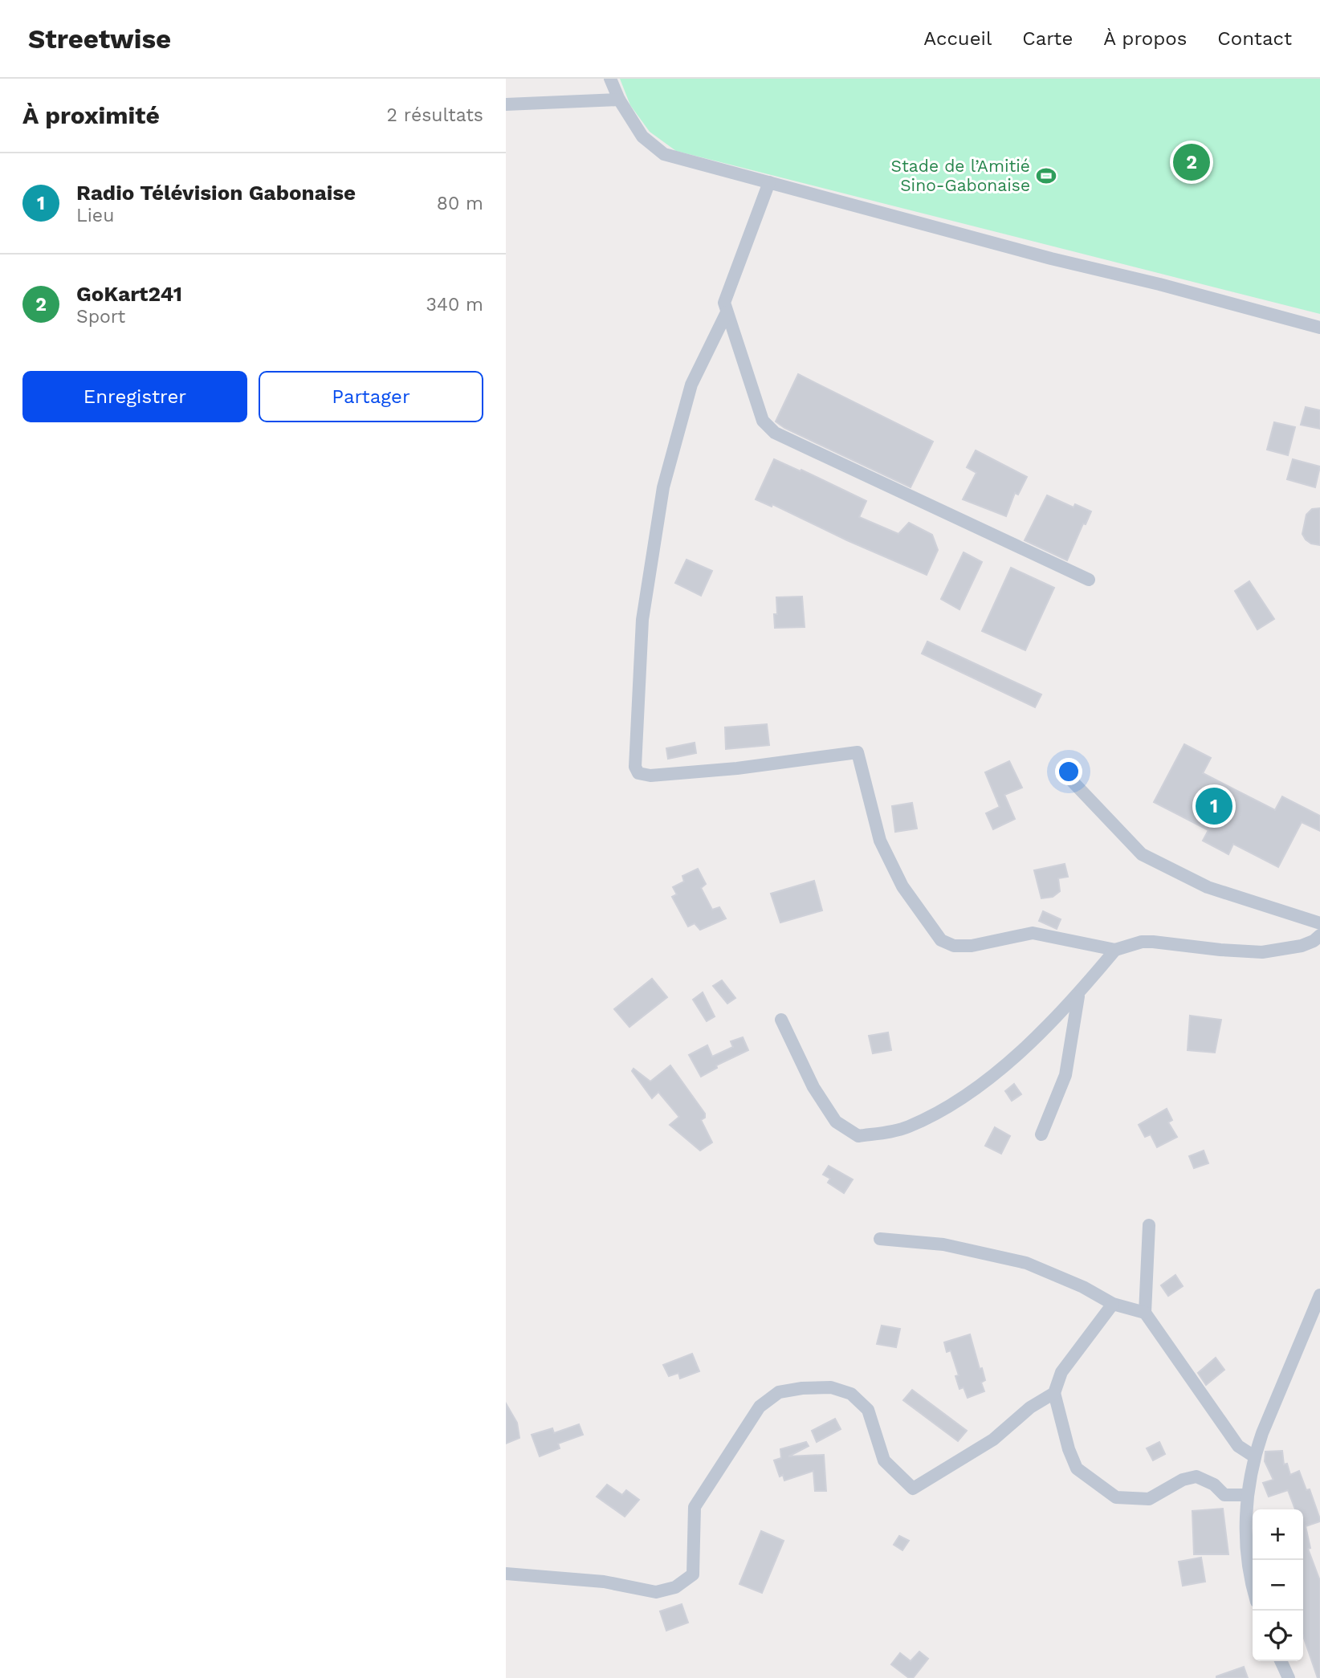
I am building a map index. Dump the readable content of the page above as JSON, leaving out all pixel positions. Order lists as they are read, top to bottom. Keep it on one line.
{"places":{"sports":["Stade de l’Amitié Sino-Gabonaise"]},"page":{"header":"Streetwise","nav":["Accueil","Carte","À propos","Contact"],"heading":["À proximité","2 résultats"],"pins":["2","1"],"list":[{"mark":"1","name":"Radio Télévision Gabonaise","note":"Lieu","value":"80 m"},{"mark":"2","name":"GoKart241","note":"Sport","value":"340 m"}],"buttons":["Enregistrer","Partager"],"map_buttons":["+","−"]}}
